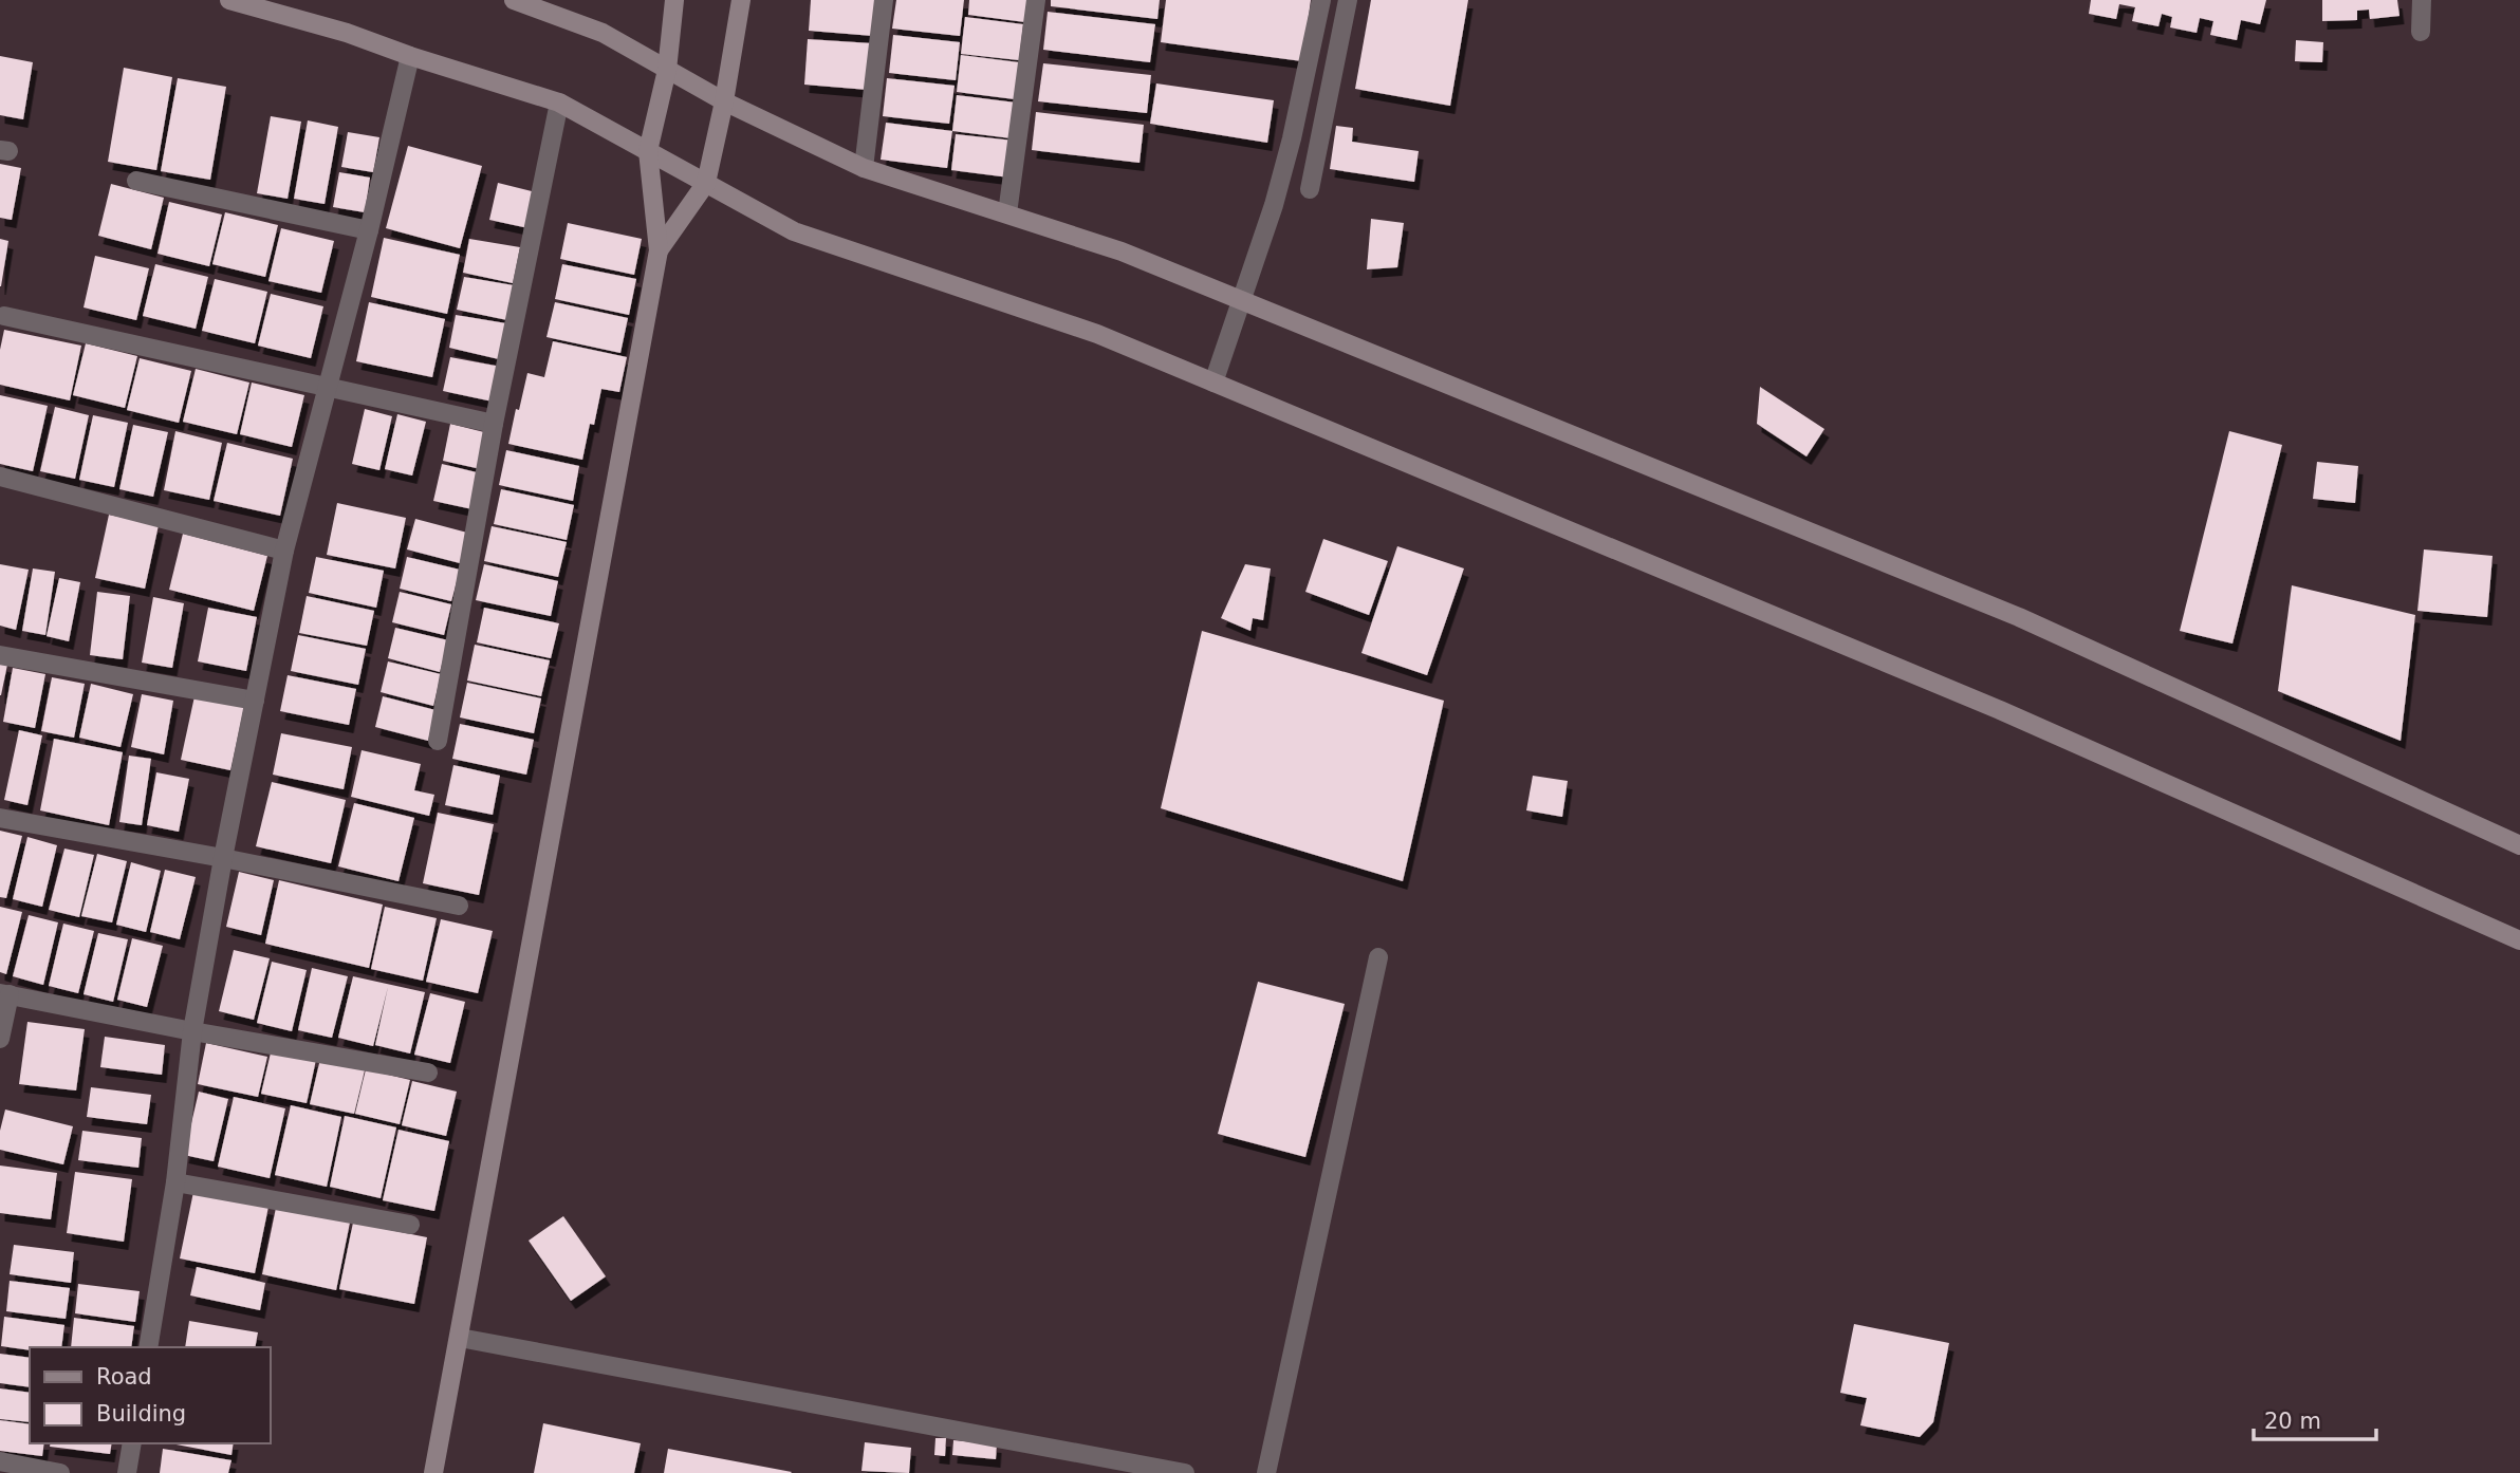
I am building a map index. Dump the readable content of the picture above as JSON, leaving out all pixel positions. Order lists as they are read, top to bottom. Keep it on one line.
{"legend":["Road","Building"],"scale_bar":"20 m"}
